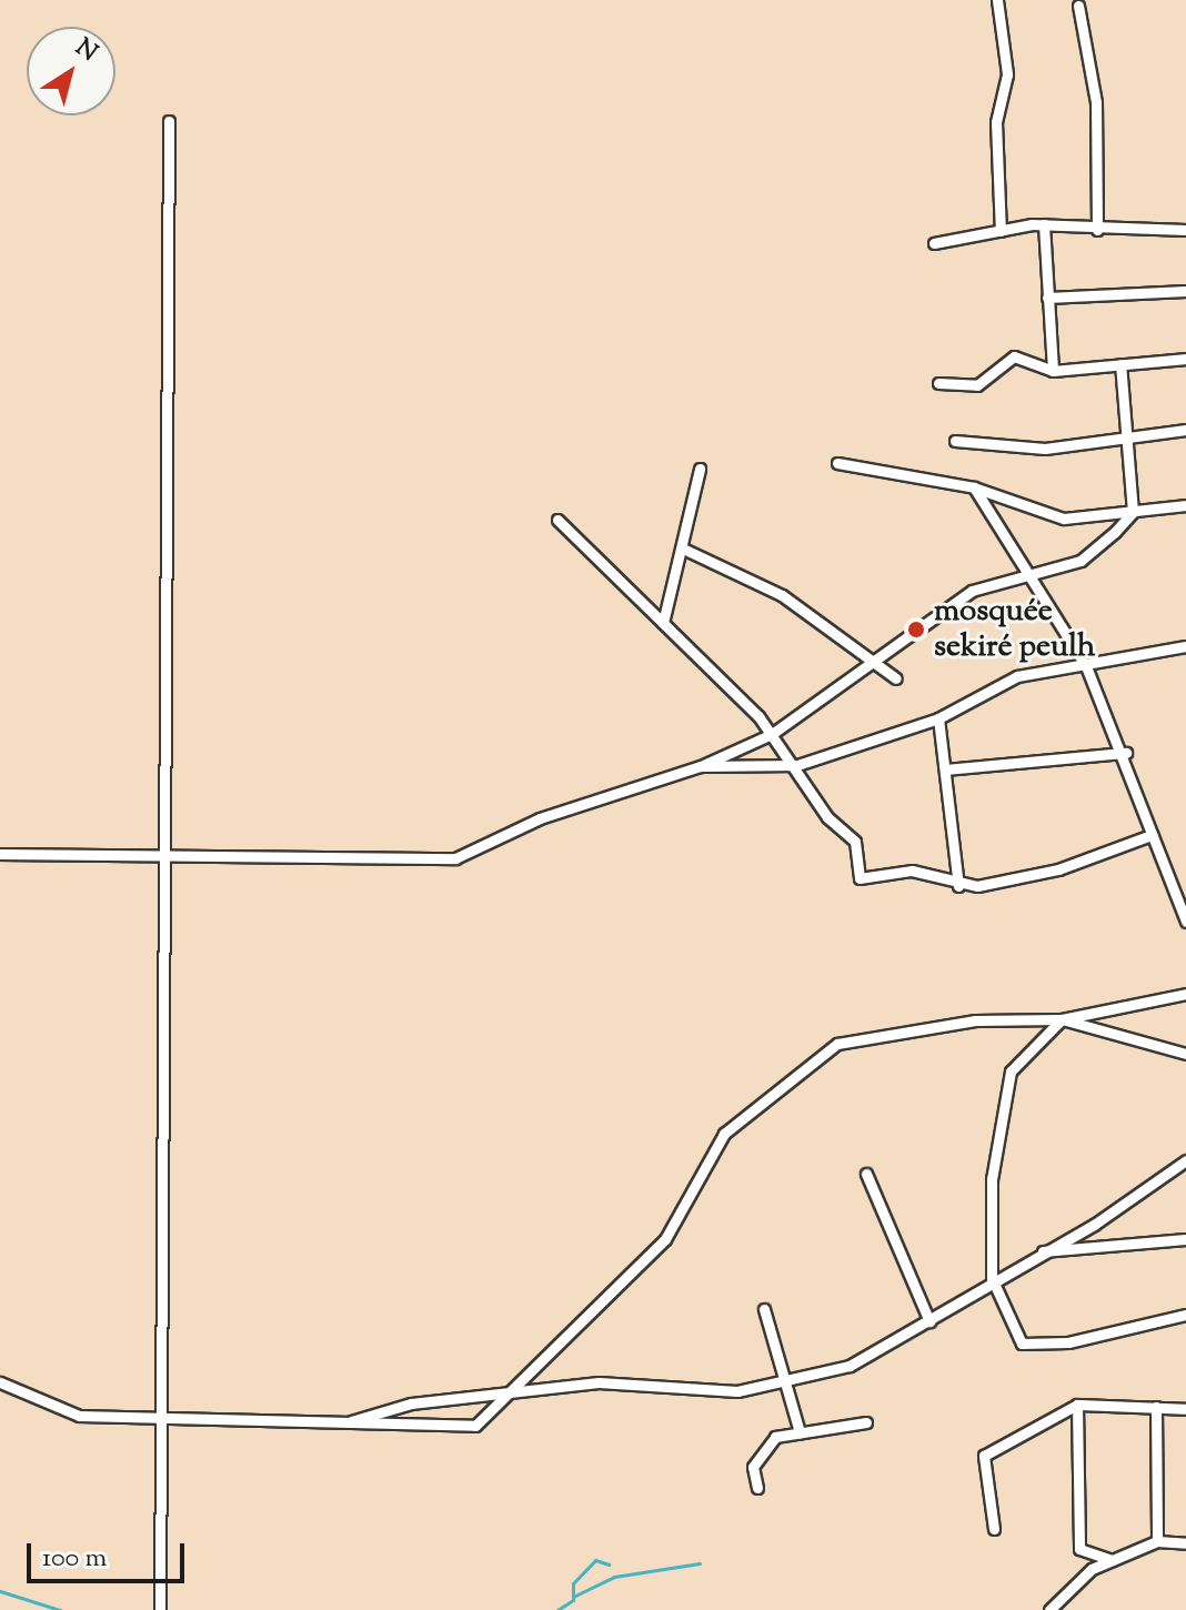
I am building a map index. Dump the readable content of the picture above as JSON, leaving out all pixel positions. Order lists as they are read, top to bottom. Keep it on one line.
{"places":["mosquée sekiré peulh"],"scale_bar":"100 m","north":"top right"}
